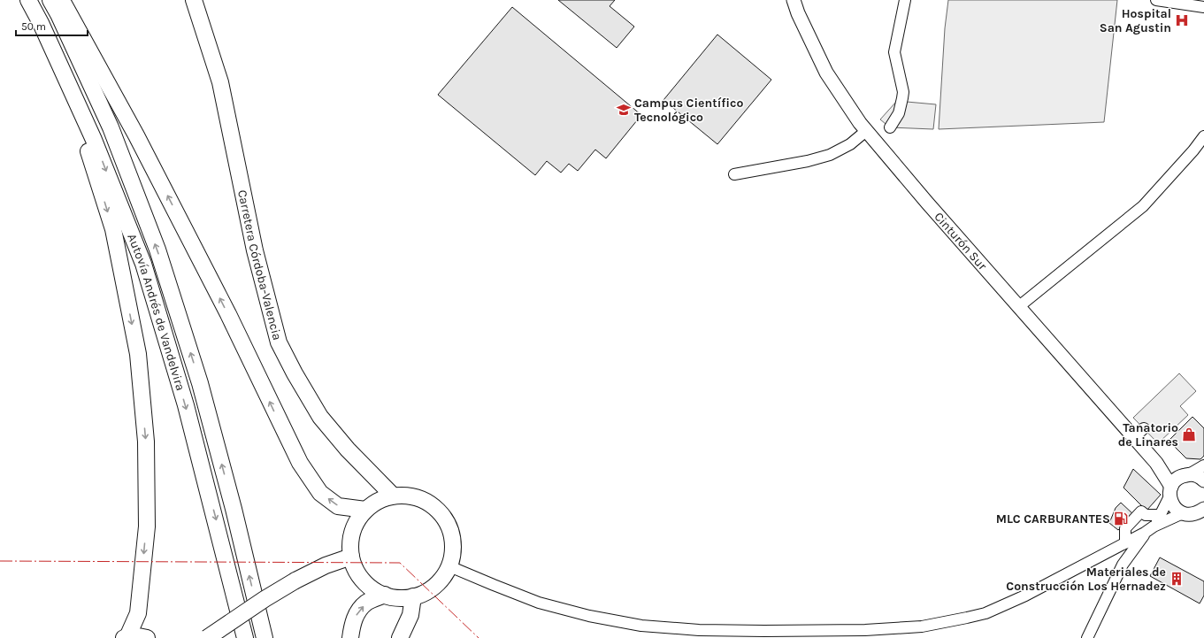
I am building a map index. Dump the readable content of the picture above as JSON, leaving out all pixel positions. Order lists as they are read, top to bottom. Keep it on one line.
{"streets":{"highway":["Carretera Córdoba-Valencia","Autovía Andrés de Vandelvira"],"main road":["Cinturón Sur"]},"places":{"hospital":["Hospital San Agustin"],"school or university":["Campus Científico Tecnológico"],"shop":["Tanatorio de Linares"],"fuel station":["MLC CARBURANTES"],"building":["Materiales de Construcción Los Hernadez"]},"scale_bar":"50 m"}
